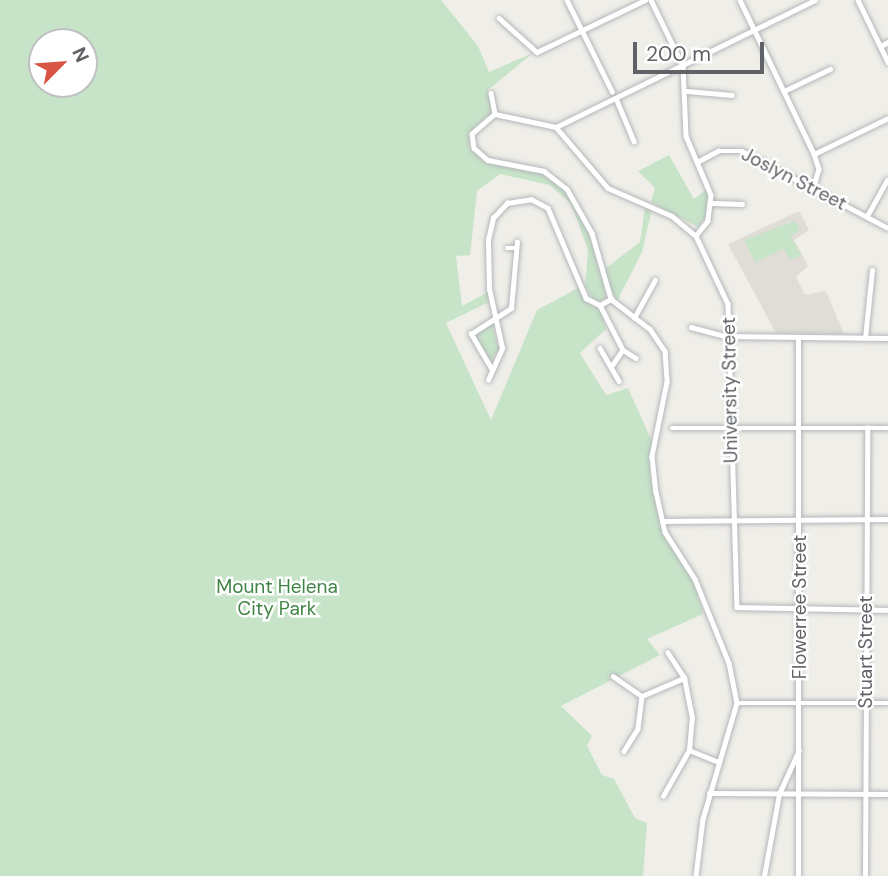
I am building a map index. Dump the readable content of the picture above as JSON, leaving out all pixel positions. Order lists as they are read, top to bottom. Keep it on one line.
{"streets":{"street":["Joslyn Street","University Street","Flowerree Street","Stuart Street"]},"crossings":[["University Street","Flowerree Street"]],"parks":["Mount Helena City Park"],"scale_bar":"200 m","north":"top right"}
